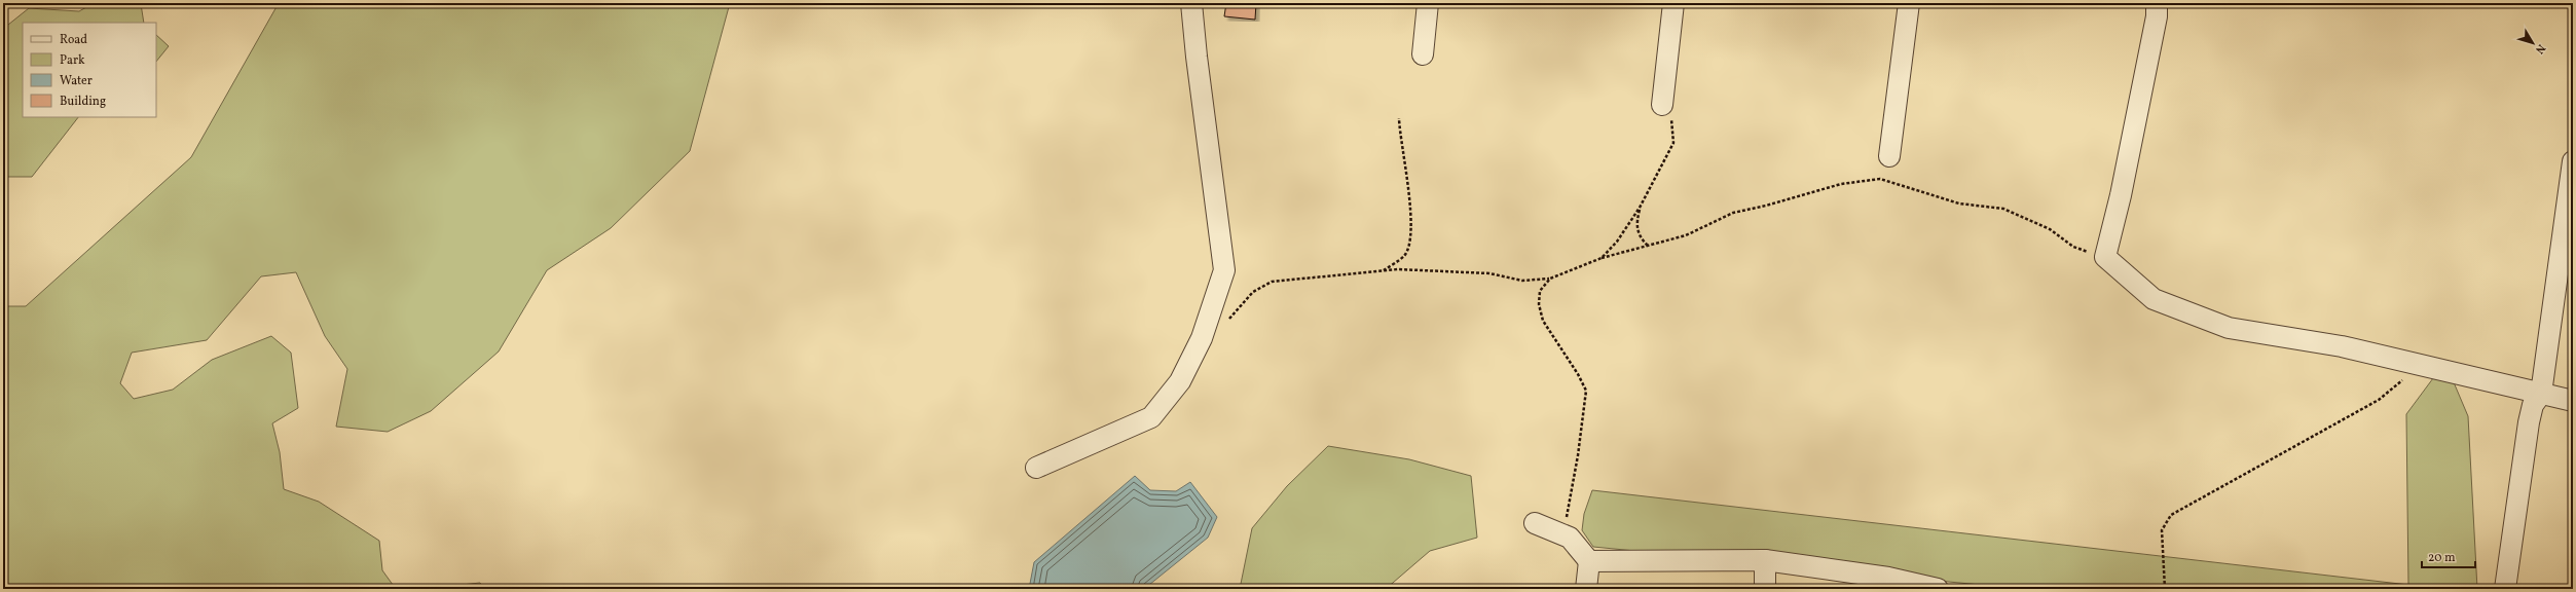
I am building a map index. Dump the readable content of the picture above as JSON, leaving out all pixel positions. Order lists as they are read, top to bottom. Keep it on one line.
{"legend":["Road","Park","Water","Building"],"scale_bar":"20 m","north":"bottom right"}
